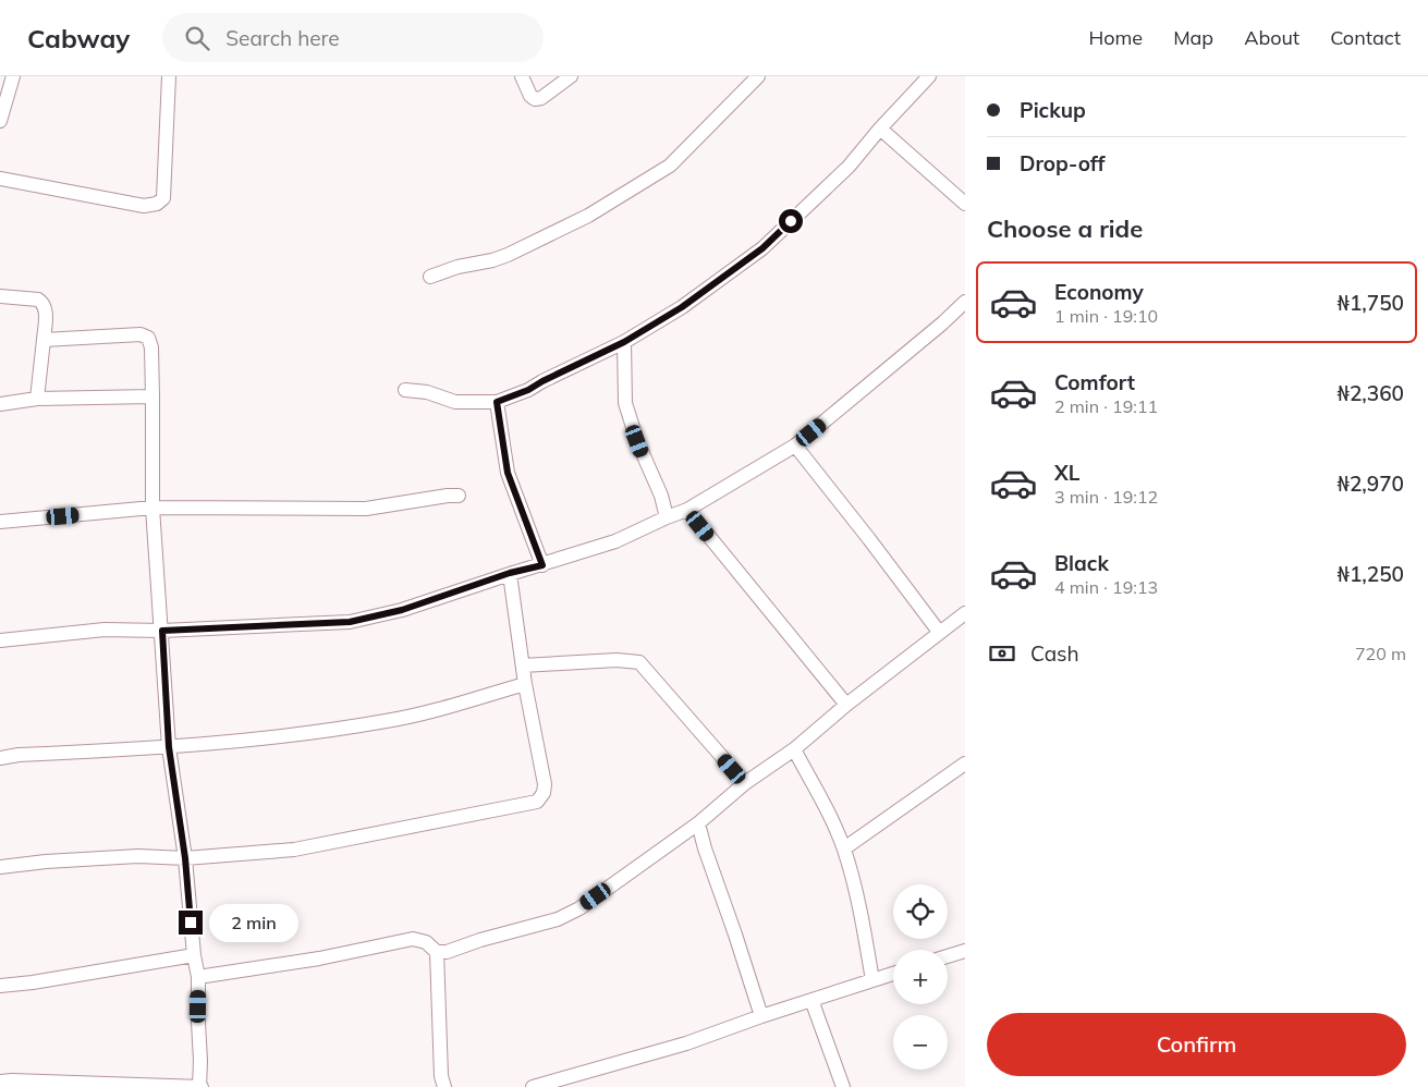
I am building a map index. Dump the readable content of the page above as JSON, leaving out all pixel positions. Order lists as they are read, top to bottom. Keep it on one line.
{"page":{"header":"Cabway","search":"Search here","nav":["Home","Map","About","Contact"],"banner":["Pickup","Drop-off"],"heading":"Choose a ride","list":[{"name":"Economy","note":"1 min · 19:10","value":"₦1,750"},{"name":"Comfort","note":"2 min · 19:11","value":"₦2,360"},{"name":"XL","note":"3 min · 19:12","value":"₦2,970"},{"name":"Black","note":"4 min · 19:13","value":"₦1,250"}],"pay":["Cash","720 m"],"map_buttons":["+","−"],"bubble":"2 min","buttons":"Confirm"}}
